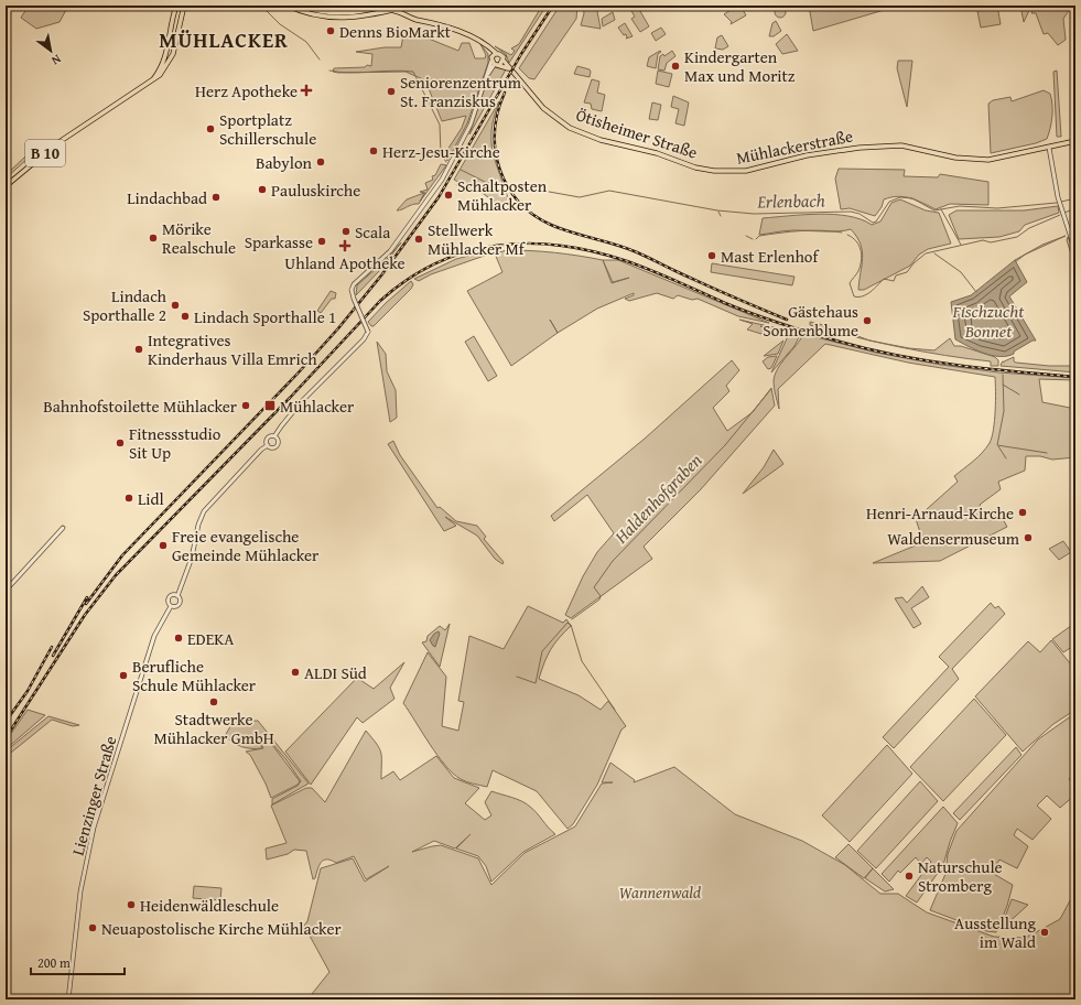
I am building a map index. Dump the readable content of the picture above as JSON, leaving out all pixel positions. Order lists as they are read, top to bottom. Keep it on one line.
{"streets":{"main road":["Ötisheimer Straße","Mühlackerstraße","B 10"],"street":["Lienzinger Straße"]},"crossings":[["Ötisheimer Straße","Mühlackerstraße"]],"districts":["MÜHLACKER"],"water":["Erlenbach","Fischzucht Bonnet","Haldenhofgraben"],"parks":["Wannenwald"],"places":{"other":["Denns BioMarkt","Kindergarten Max und Moritz","Seniorenzentrum St. Franziskus","Sportplatz Schillerschule","Herz-Jesu-Kirche","Babylon","Pauluskirche","Schaltposten Mühlacker","Lindachbad","Scala","Mörike Realschule","Stellwerk Mühlacker Mf","Sparkasse","Mast Erlenhof","Lindach Sporthalle 2","Lindach Sporthalle 1","Gästehaus Sonnenblume","Integratives Kinderhaus Villa Emrich","Bahnhofstoilette Mühlacker","Fitnessstudio Sit Up","Lidl","Henri-Arnaud-Kirche","Waldensermuseum","Freie evangelische Gemeinde Mühlacker","EDEKA","ALDI Süd","Berufliche Schule Mühlacker","Stadtwerke Mühlacker GmbH","Naturschule Stromberg","Heidenwäldleschule","Neuapostolische Kirche Mühlacker","Ausstellung im Wald"],"health":["Herz Apotheke","Uhland Apotheke"],"transit":["Mühlacker"]},"scale_bar":"200 m","north":"bottom right"}
